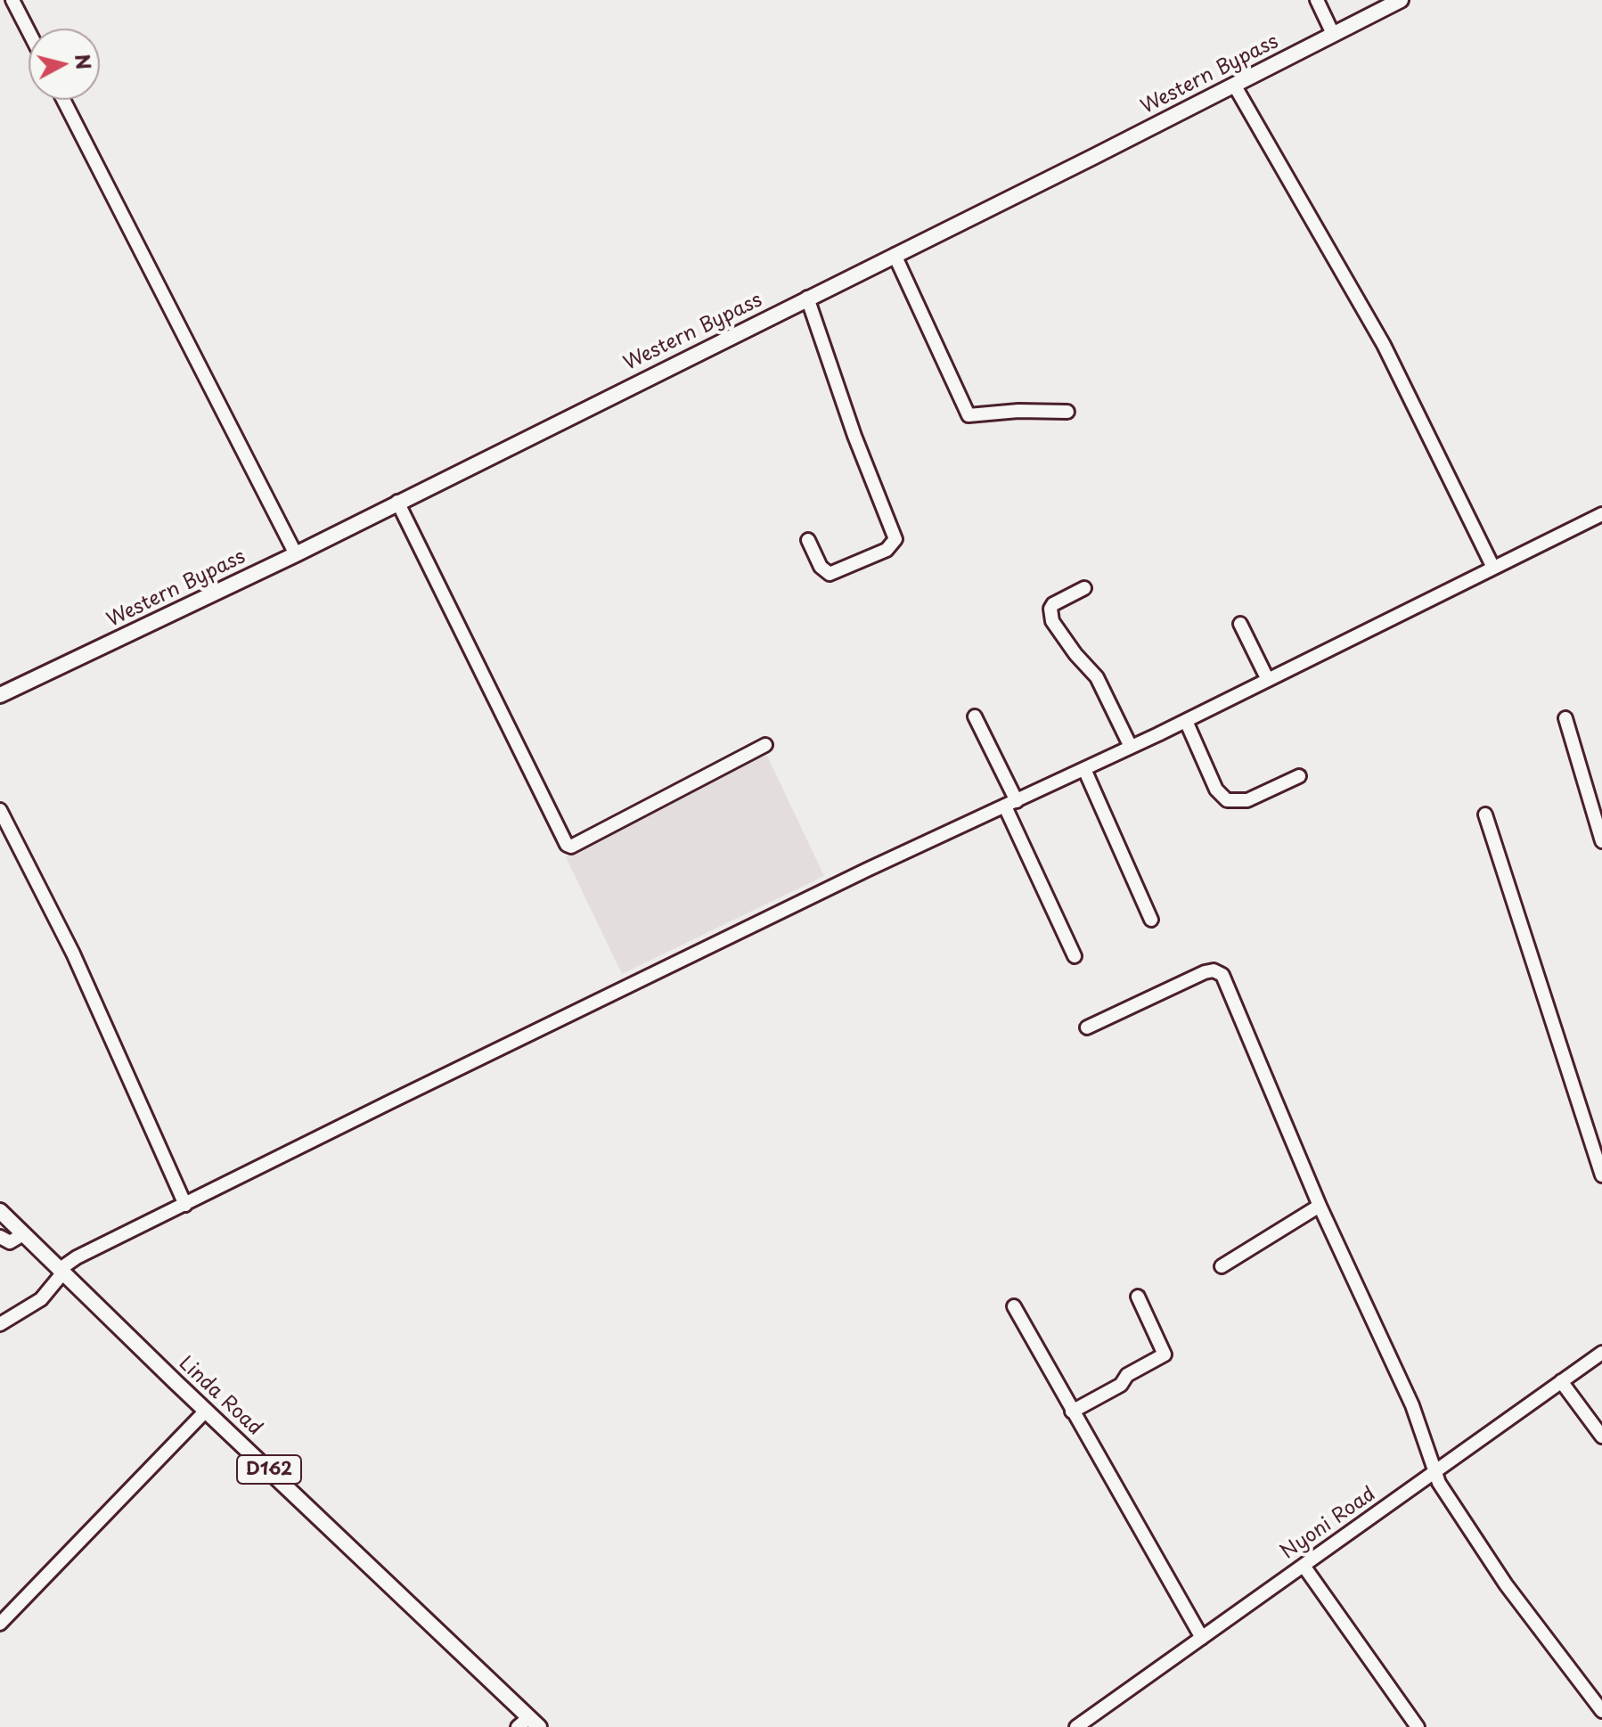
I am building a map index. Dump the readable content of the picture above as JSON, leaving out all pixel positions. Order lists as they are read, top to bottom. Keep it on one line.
{"streets":{"main road":["Western Bypass","Linda Road","D162"],"street":["Nyoni Road"]},"north":"right"}
